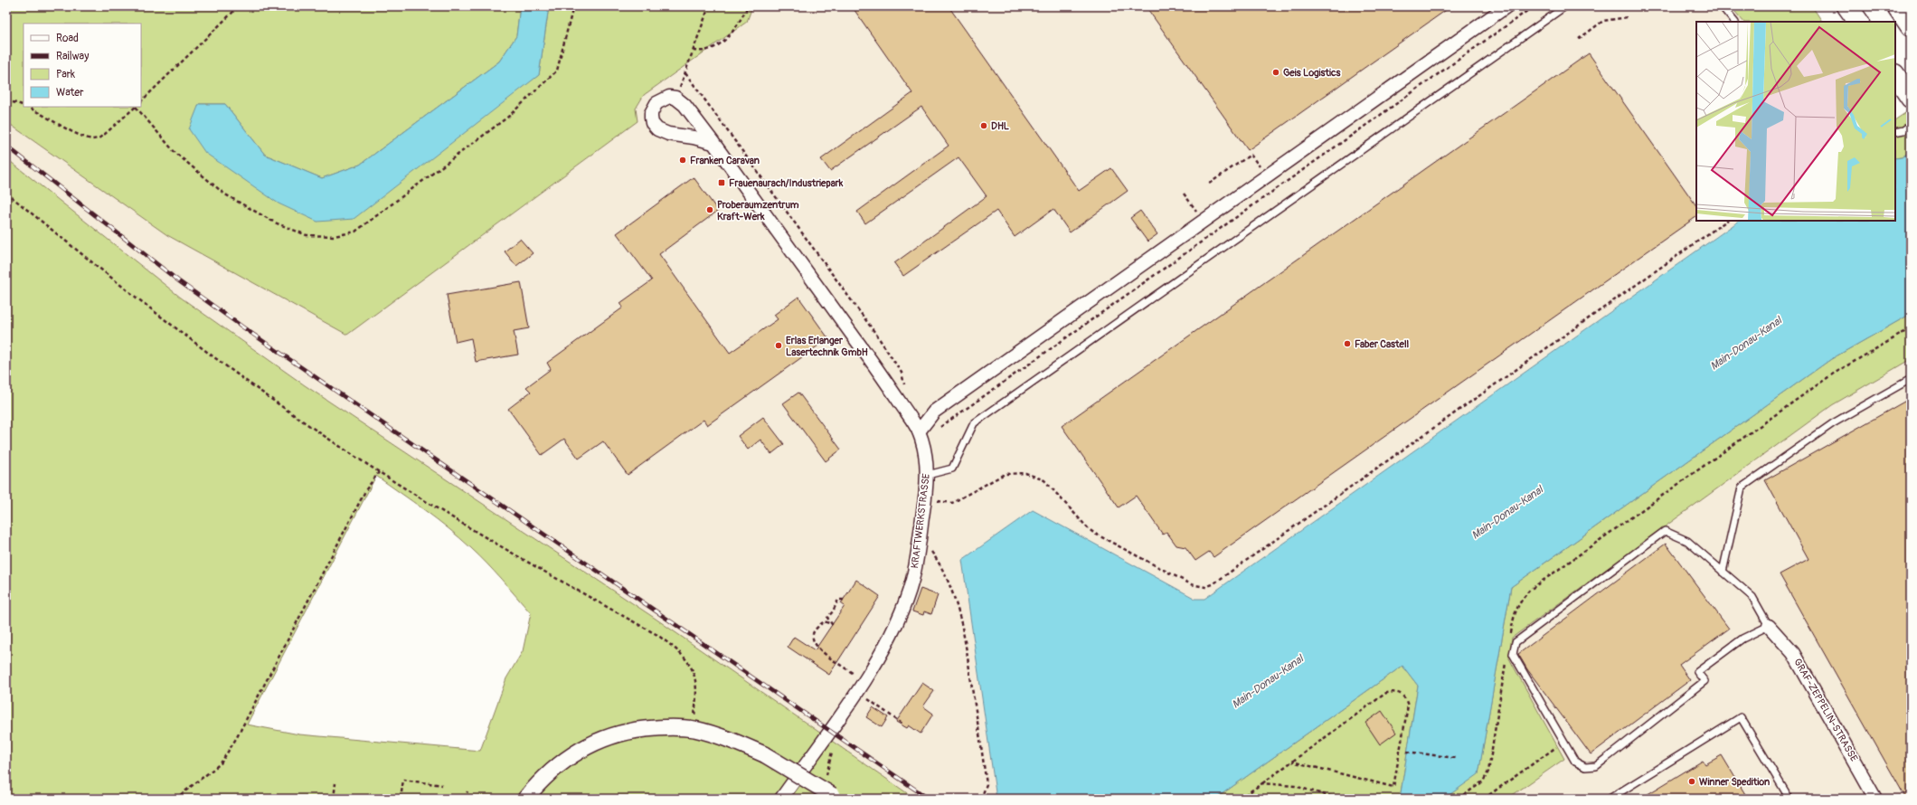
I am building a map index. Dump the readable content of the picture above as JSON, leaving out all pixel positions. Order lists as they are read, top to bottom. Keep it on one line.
{"streets":{"street":["KRAFTWERKSTRASSE","GRAF-ZEPPELIN-STRASSE"]},"water":["Main-Donau-Kanal"],"places":{"other":["Geis Logistics","DHL","Franken Caravan","Proberaumzentrum Kraft-Werk","Faber Castell","Erlas Erlanger Lasertechnik GmbH","Winner Spedition"],"transit":["Frauenaurach/Industriepark"]},"legend":["Road","Railway","Park","Water"]}
